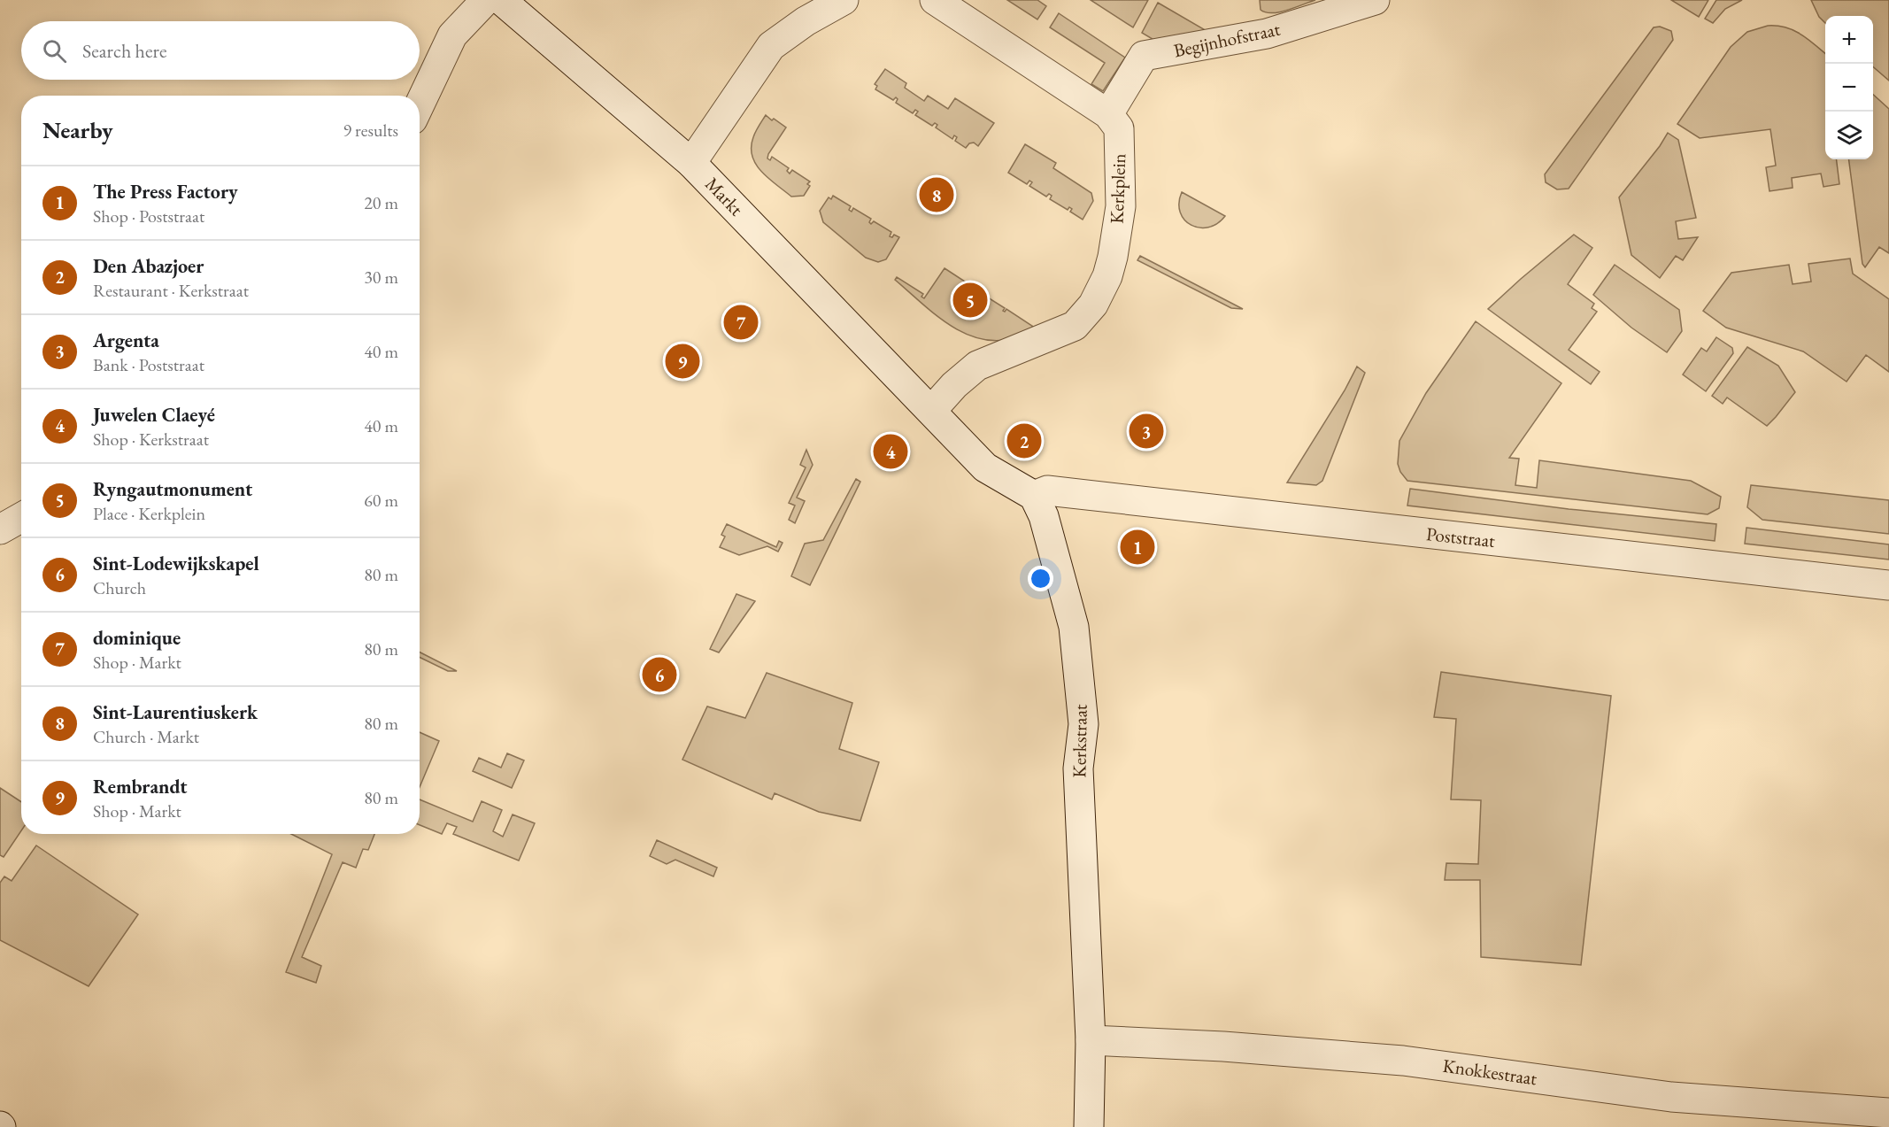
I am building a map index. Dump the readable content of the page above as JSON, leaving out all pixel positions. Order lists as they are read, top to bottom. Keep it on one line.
{"streets":{"street":["Begijnhofstraat","Kerkplein","Markt","Poststraat","Kerkstraat","Knokkestraat"]},"crossings":[["Begijnhofstraat","Kerkplein"],["Kerkplein","Markt"],["Poststraat","Kerkstraat"],["Kerkstraat","Knokkestraat"]],"page":{"map_buttons":["+","−"],"search":"Search here","heading":["Nearby","9 results"],"list":[{"mark":"1","name":"The Press Factory","note":"Shop · Poststraat","value":"20 m"},{"mark":"2","name":"Den Abazjoer","note":"Restaurant · Kerkstraat","value":"30 m"},{"mark":"3","name":"Argenta","note":"Bank · Poststraat","value":"40 m"},{"mark":"4","name":"Juwelen Claeyé","note":"Shop · Kerkstraat","value":"40 m"},{"mark":"5","name":"Ryngautmonument","note":"Place · Kerkplein","value":"60 m"},{"mark":"6","name":"Sint-Lodewijkskapel","note":"Church","value":"80 m"},{"mark":"7","name":"dominique","note":"Shop · Markt","value":"80 m"},{"mark":"8","name":"Sint-Laurentiuskerk","note":"Church · Markt","value":"80 m"},{"mark":"9","name":"Rembrandt","note":"Shop · Markt","value":"80 m"}],"pins":["8","5","7","9","3","2","4","1","6"]}}
